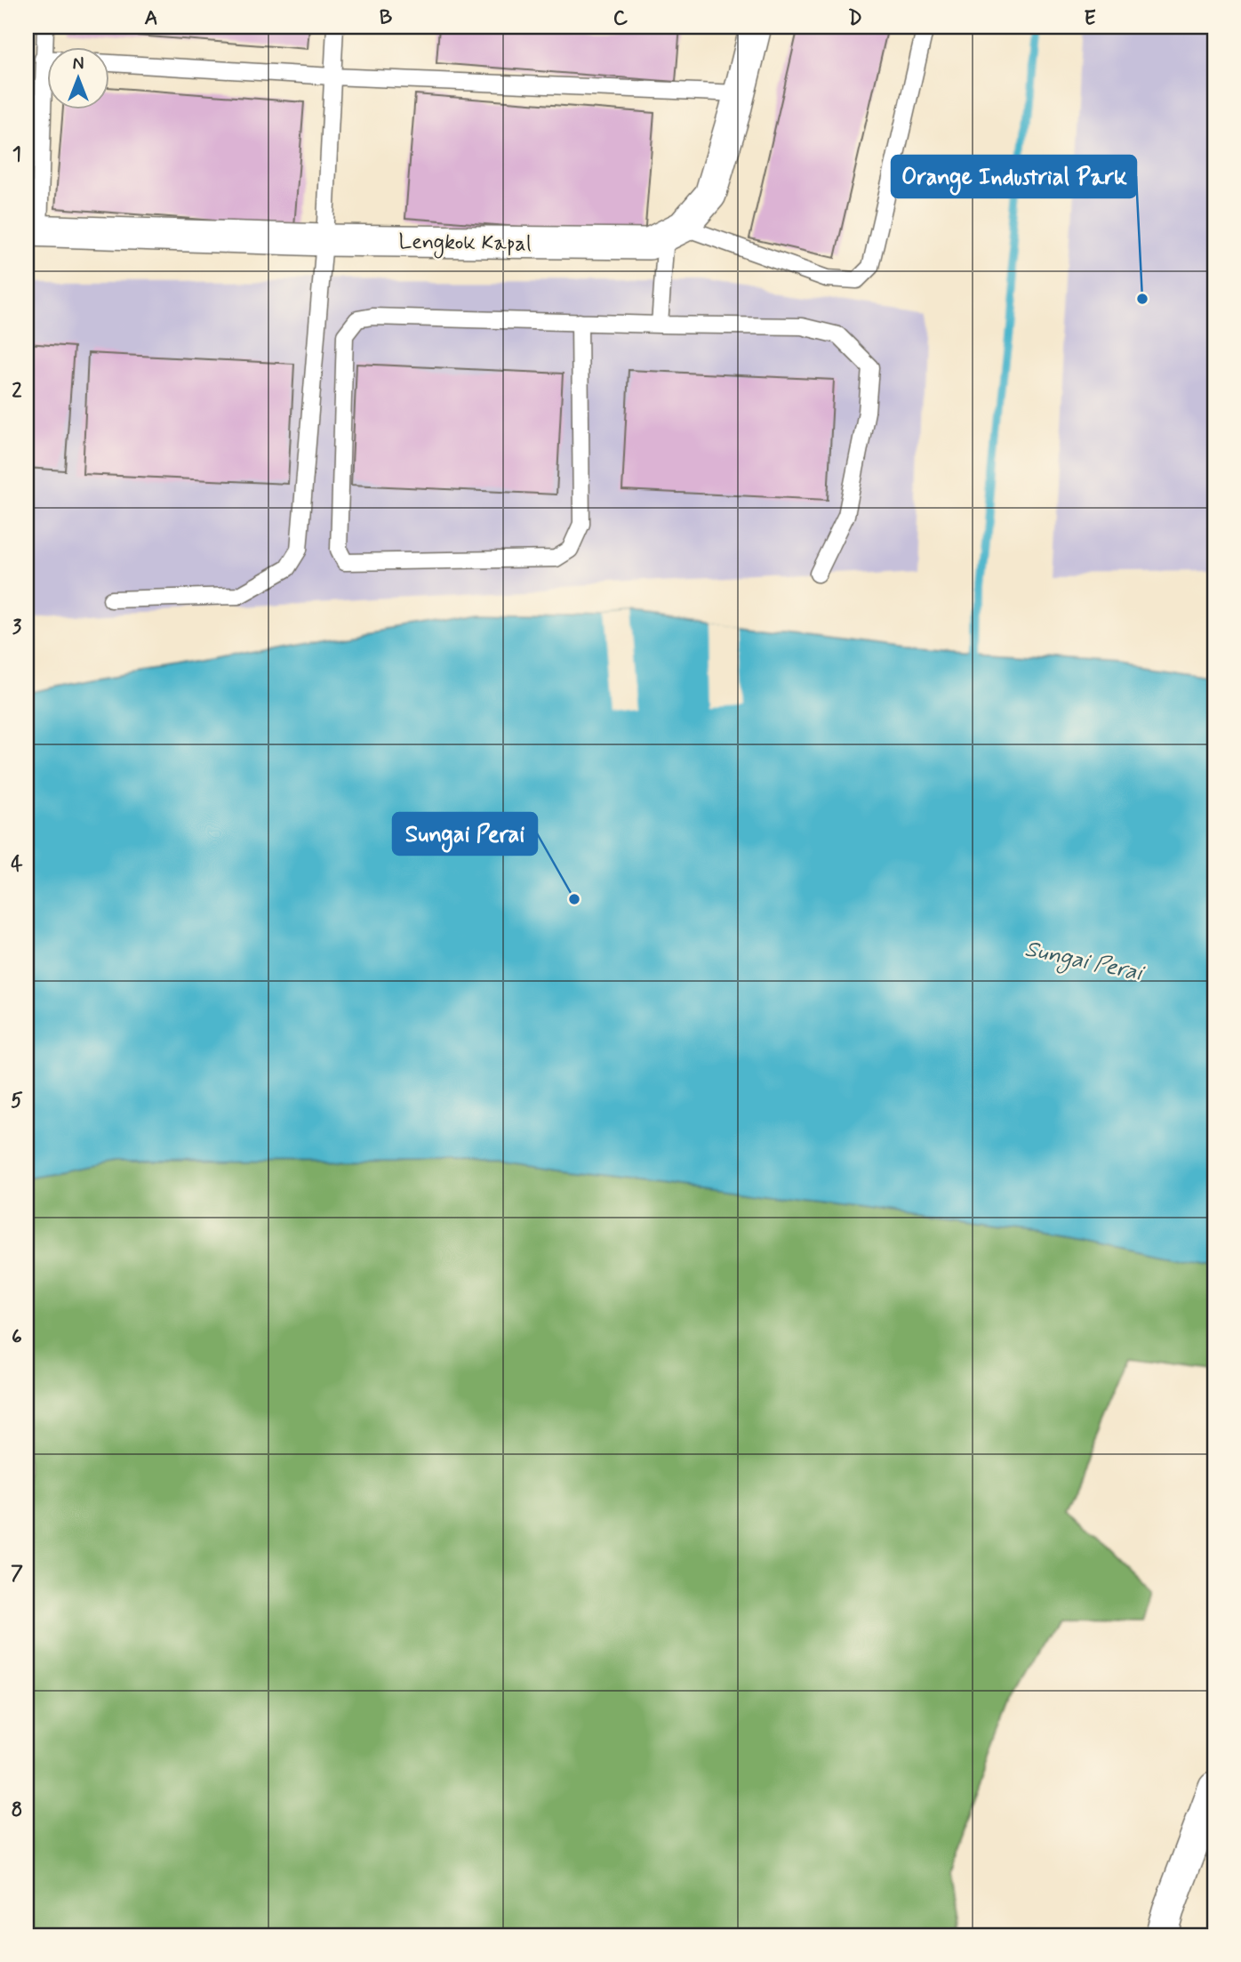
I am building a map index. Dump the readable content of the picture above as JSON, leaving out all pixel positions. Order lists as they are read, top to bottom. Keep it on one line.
{"streets":{"street":["Lengkok Kapal"]},"water":["Sungai Perai"],"places":["Orange Industrial Park","Sungai Perai"],"north":"top","grid":{"columns":["A","B","C","D","E"],"rows":["1","2","3","4","5","6","7","8"]}}
